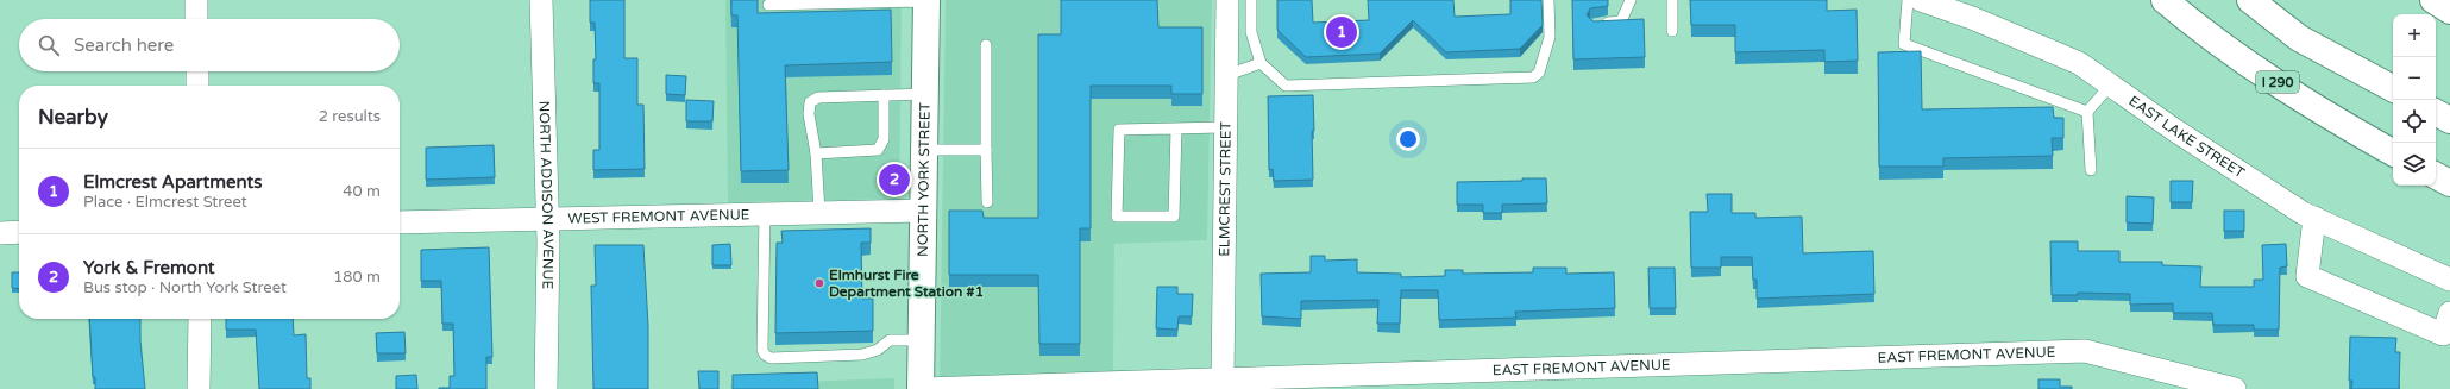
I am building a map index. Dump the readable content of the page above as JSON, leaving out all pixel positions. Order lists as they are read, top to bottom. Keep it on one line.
{"streets":{"main road":["I 290","NORTH YORK STREET"],"street":["EAST LAKE STREET","ELMCREST STREET","NORTH ADDISON AVENUE","WEST FREMONT AVENUE","EAST FREMONT AVENUE"]},"crossings":[["NORTH YORK STREET","WEST FREMONT AVENUE"],["NORTH YORK STREET","EAST FREMONT AVENUE"],["ELMCREST STREET","EAST FREMONT AVENUE"],["NORTH ADDISON AVENUE","WEST FREMONT AVENUE"]],"places":["Elmhurst Fire Department Station #1"],"page":{"map_buttons":["+","−"],"pins":["1","2"],"search":"Search here","heading":["Nearby","2 results"],"list":[{"mark":"1","name":"Elmcrest Apartments","note":"Place · Elmcrest Street","value":"40 m"},{"mark":"2","name":"York & Fremont","note":"Bus stop · North York Street","value":"180 m"}]}}
